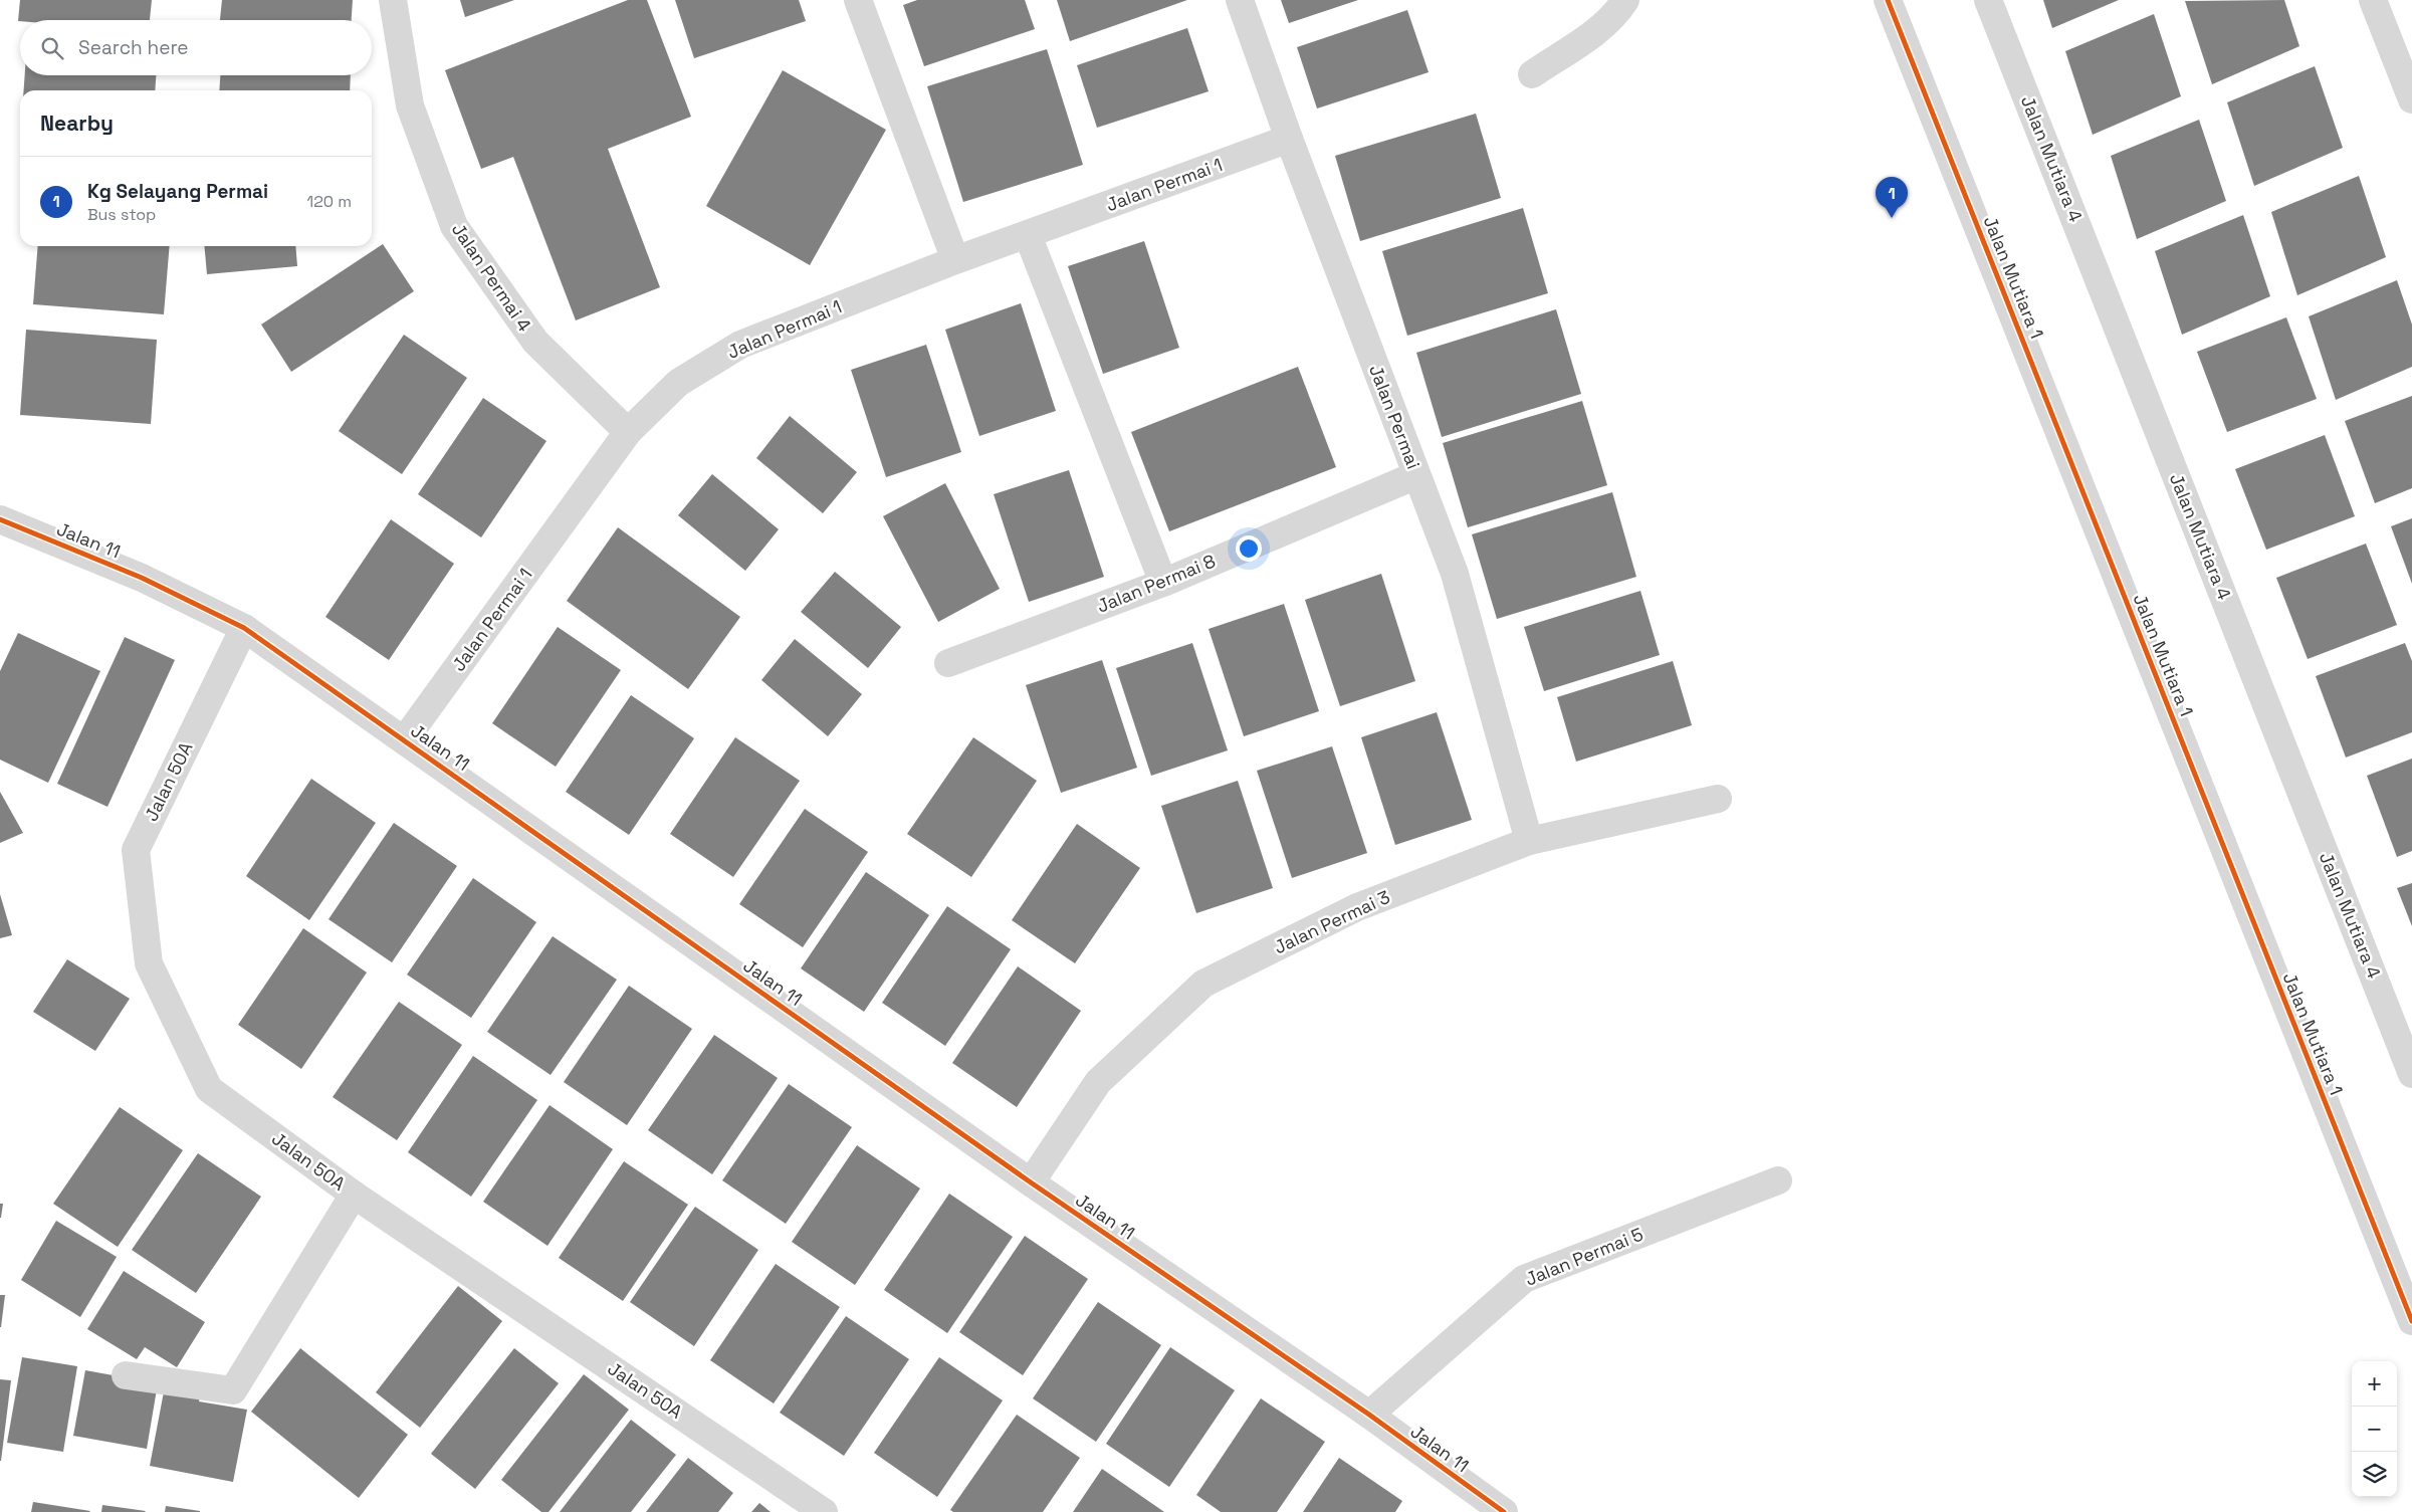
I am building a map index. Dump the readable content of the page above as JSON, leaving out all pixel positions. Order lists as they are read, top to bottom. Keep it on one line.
{"streets":{"street":["Jalan Mutiara 4","Jalan Permai 1","Jalan Permai 4","Jalan Mutiara 1","Jalan Permai","Jalan 11","Jalan Permai 8","Jalan 50A","Jalan Permai 3","Jalan Permai 5"]},"crossings":[["Jalan Permai 1","Jalan Permai 4"],["Jalan Permai 1","Jalan Permai"],["Jalan Permai 1","Jalan 11"],["Jalan Permai","Jalan Permai 8"],["Jalan Permai","Jalan Permai 3"],["Jalan 11","Jalan 50A"],["Jalan 11","Jalan Permai 3"],["Jalan 11","Jalan Permai 5"]],"page":{"search":"Search here","heading":"Nearby","list":[{"mark":"1","name":"Kg Selayang Permai","note":"Bus stop","value":"120 m"}],"pins":"1","map_buttons":["+","−"]}}
